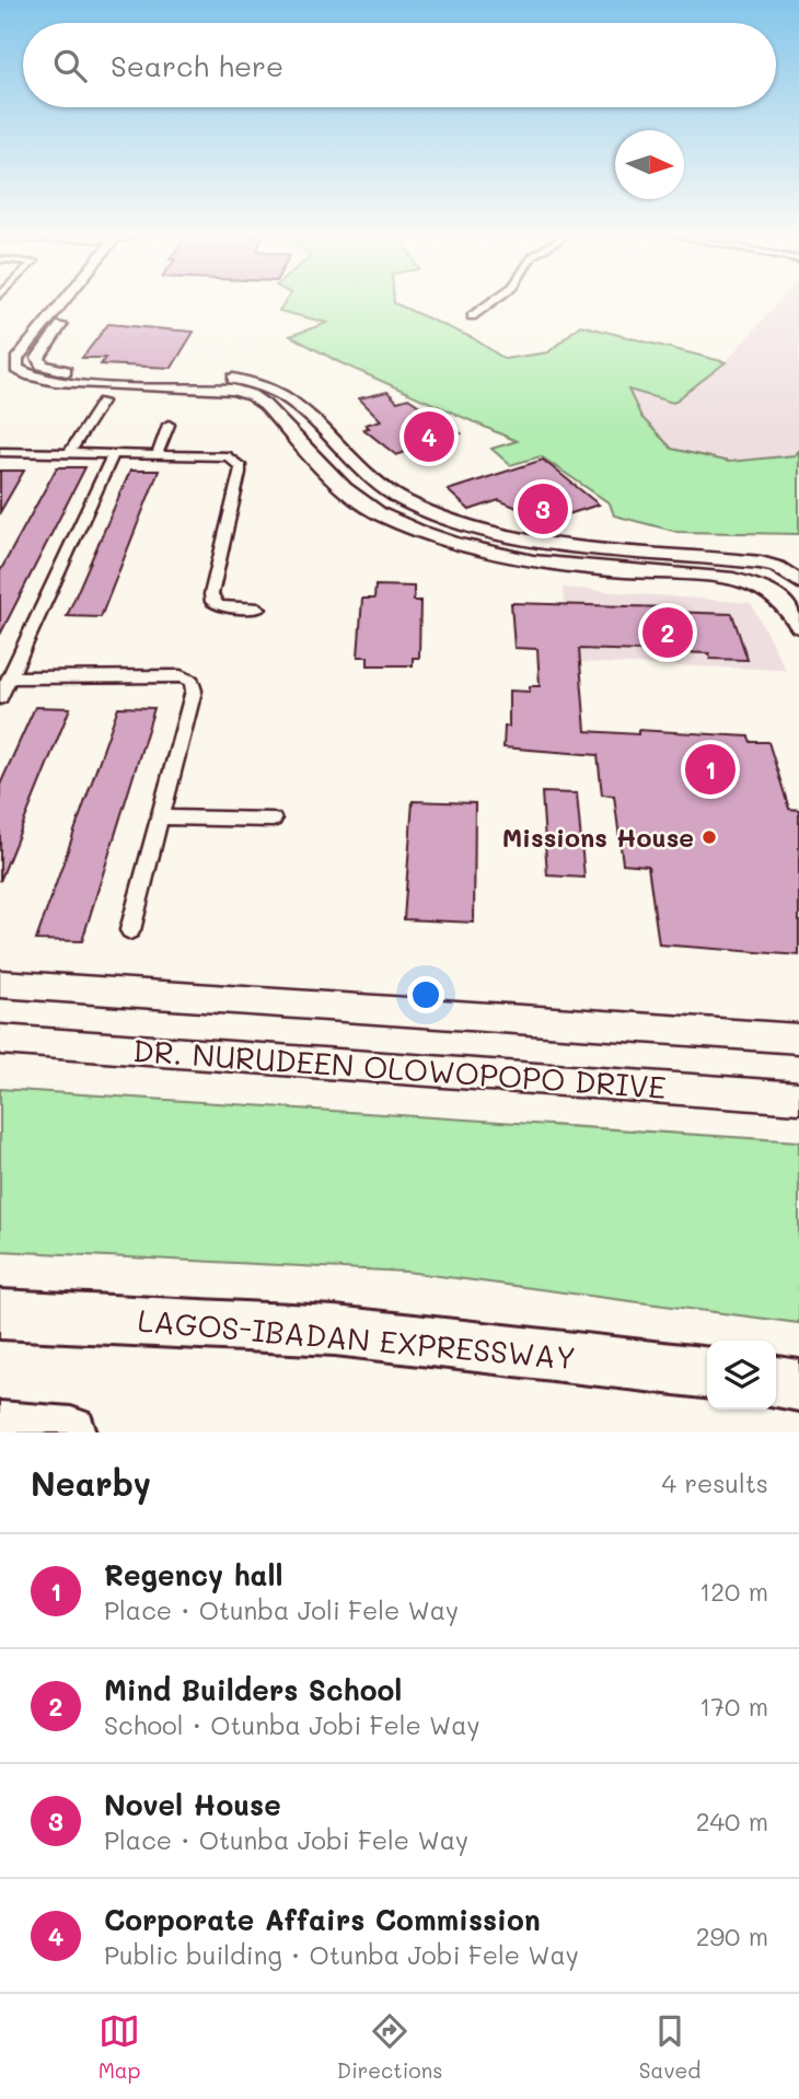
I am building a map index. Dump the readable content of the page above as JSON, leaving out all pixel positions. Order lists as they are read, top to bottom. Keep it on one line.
{"streets":{"highway":["LAGOS-IBADAN EXPRESSWAY"],"street":["DR. NURUDEEN OLOWOPOPO DRIVE"]},"places":["Missions House"],"north":"right","page":{"search":"Search here","pins":["4","3","2","1"],"heading":["Nearby","4 results"],"list":[{"mark":"1","name":"Regency hall","note":"Place · Otunba Joli Fele Way","value":"120 m"},{"mark":"2","name":"Mind Builders School","note":"School · Otunba Jobi Fele Way","value":"170 m"},{"mark":"3","name":"Novel House","note":"Place · Otunba Jobi Fele Way","value":"240 m"},{"mark":"4","name":"Corporate Affairs Commission","note":"Public building · Otunba Jobi Fele Way","value":"290 m"}],"nav":["Map","Directions","Saved"]}}
